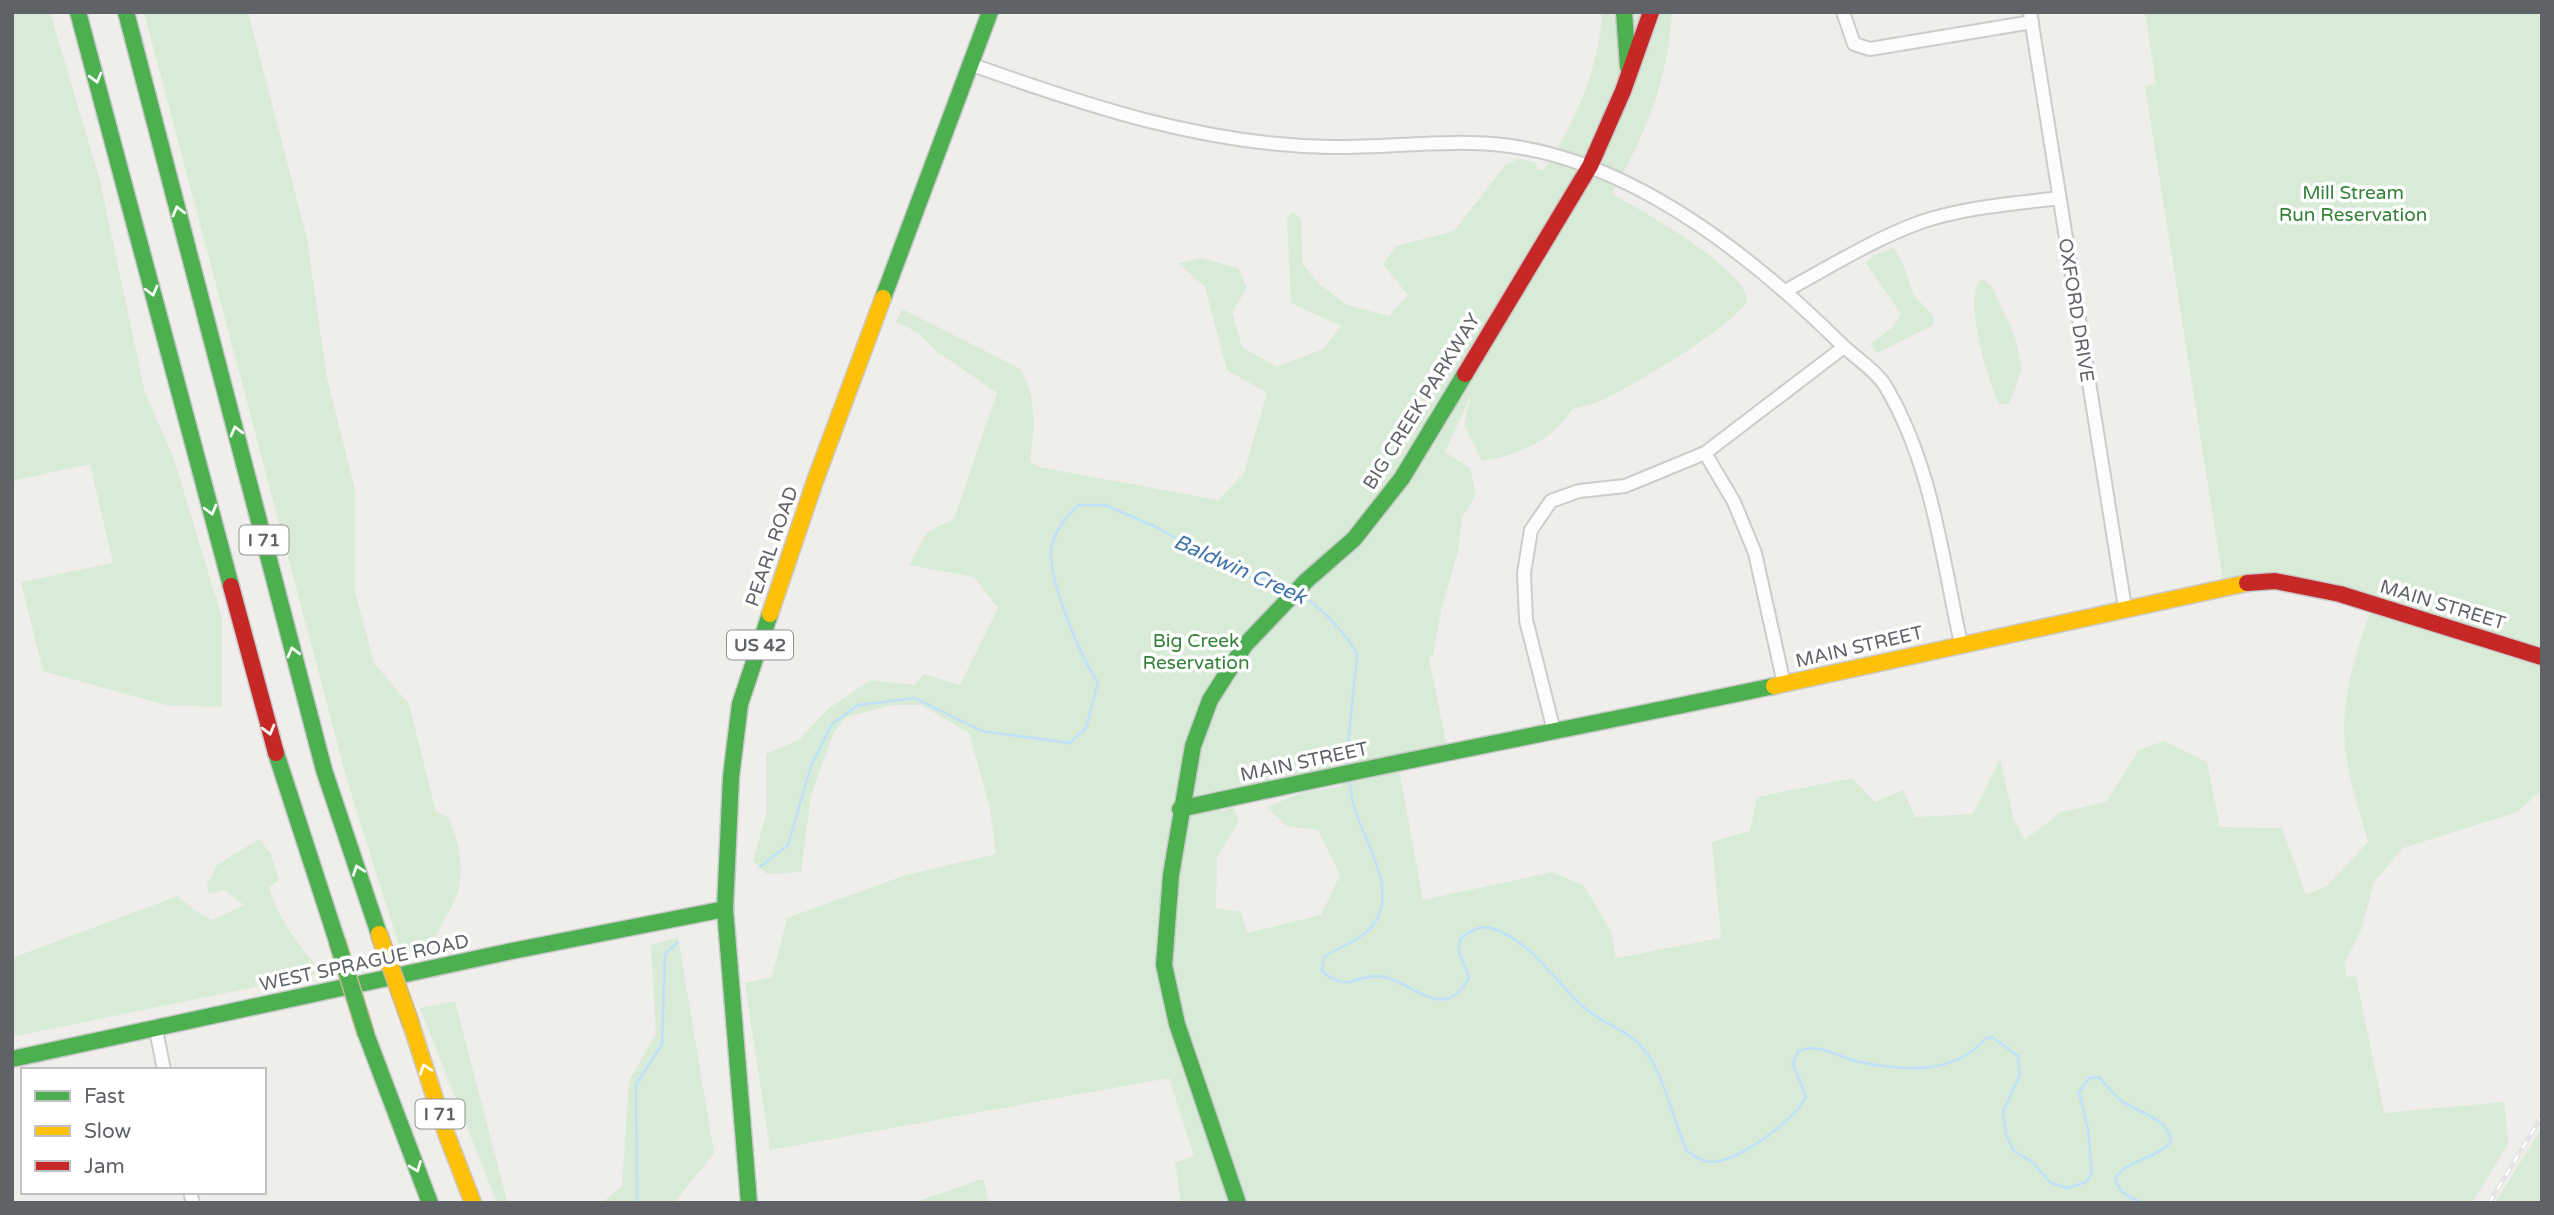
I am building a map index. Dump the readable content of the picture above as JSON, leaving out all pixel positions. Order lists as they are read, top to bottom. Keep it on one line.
{"streets":{"main road":["BIG CREEK PARKWAY","I 71","PEARL ROAD","MAIN STREET","US 42","WEST SPRAGUE ROAD"],"street":["OXFORD DRIVE"]},"crossings":[["OXFORD DRIVE","MAIN STREET"],["BIG CREEK PARKWAY","MAIN STREET"],["PEARL ROAD","WEST SPRAGUE ROAD"]],"water":["Baldwin Creek"],"parks":["Mill Stream Run Reservation","Big Creek Reservation"],"legend":["Fast","Slow","Jam"]}
